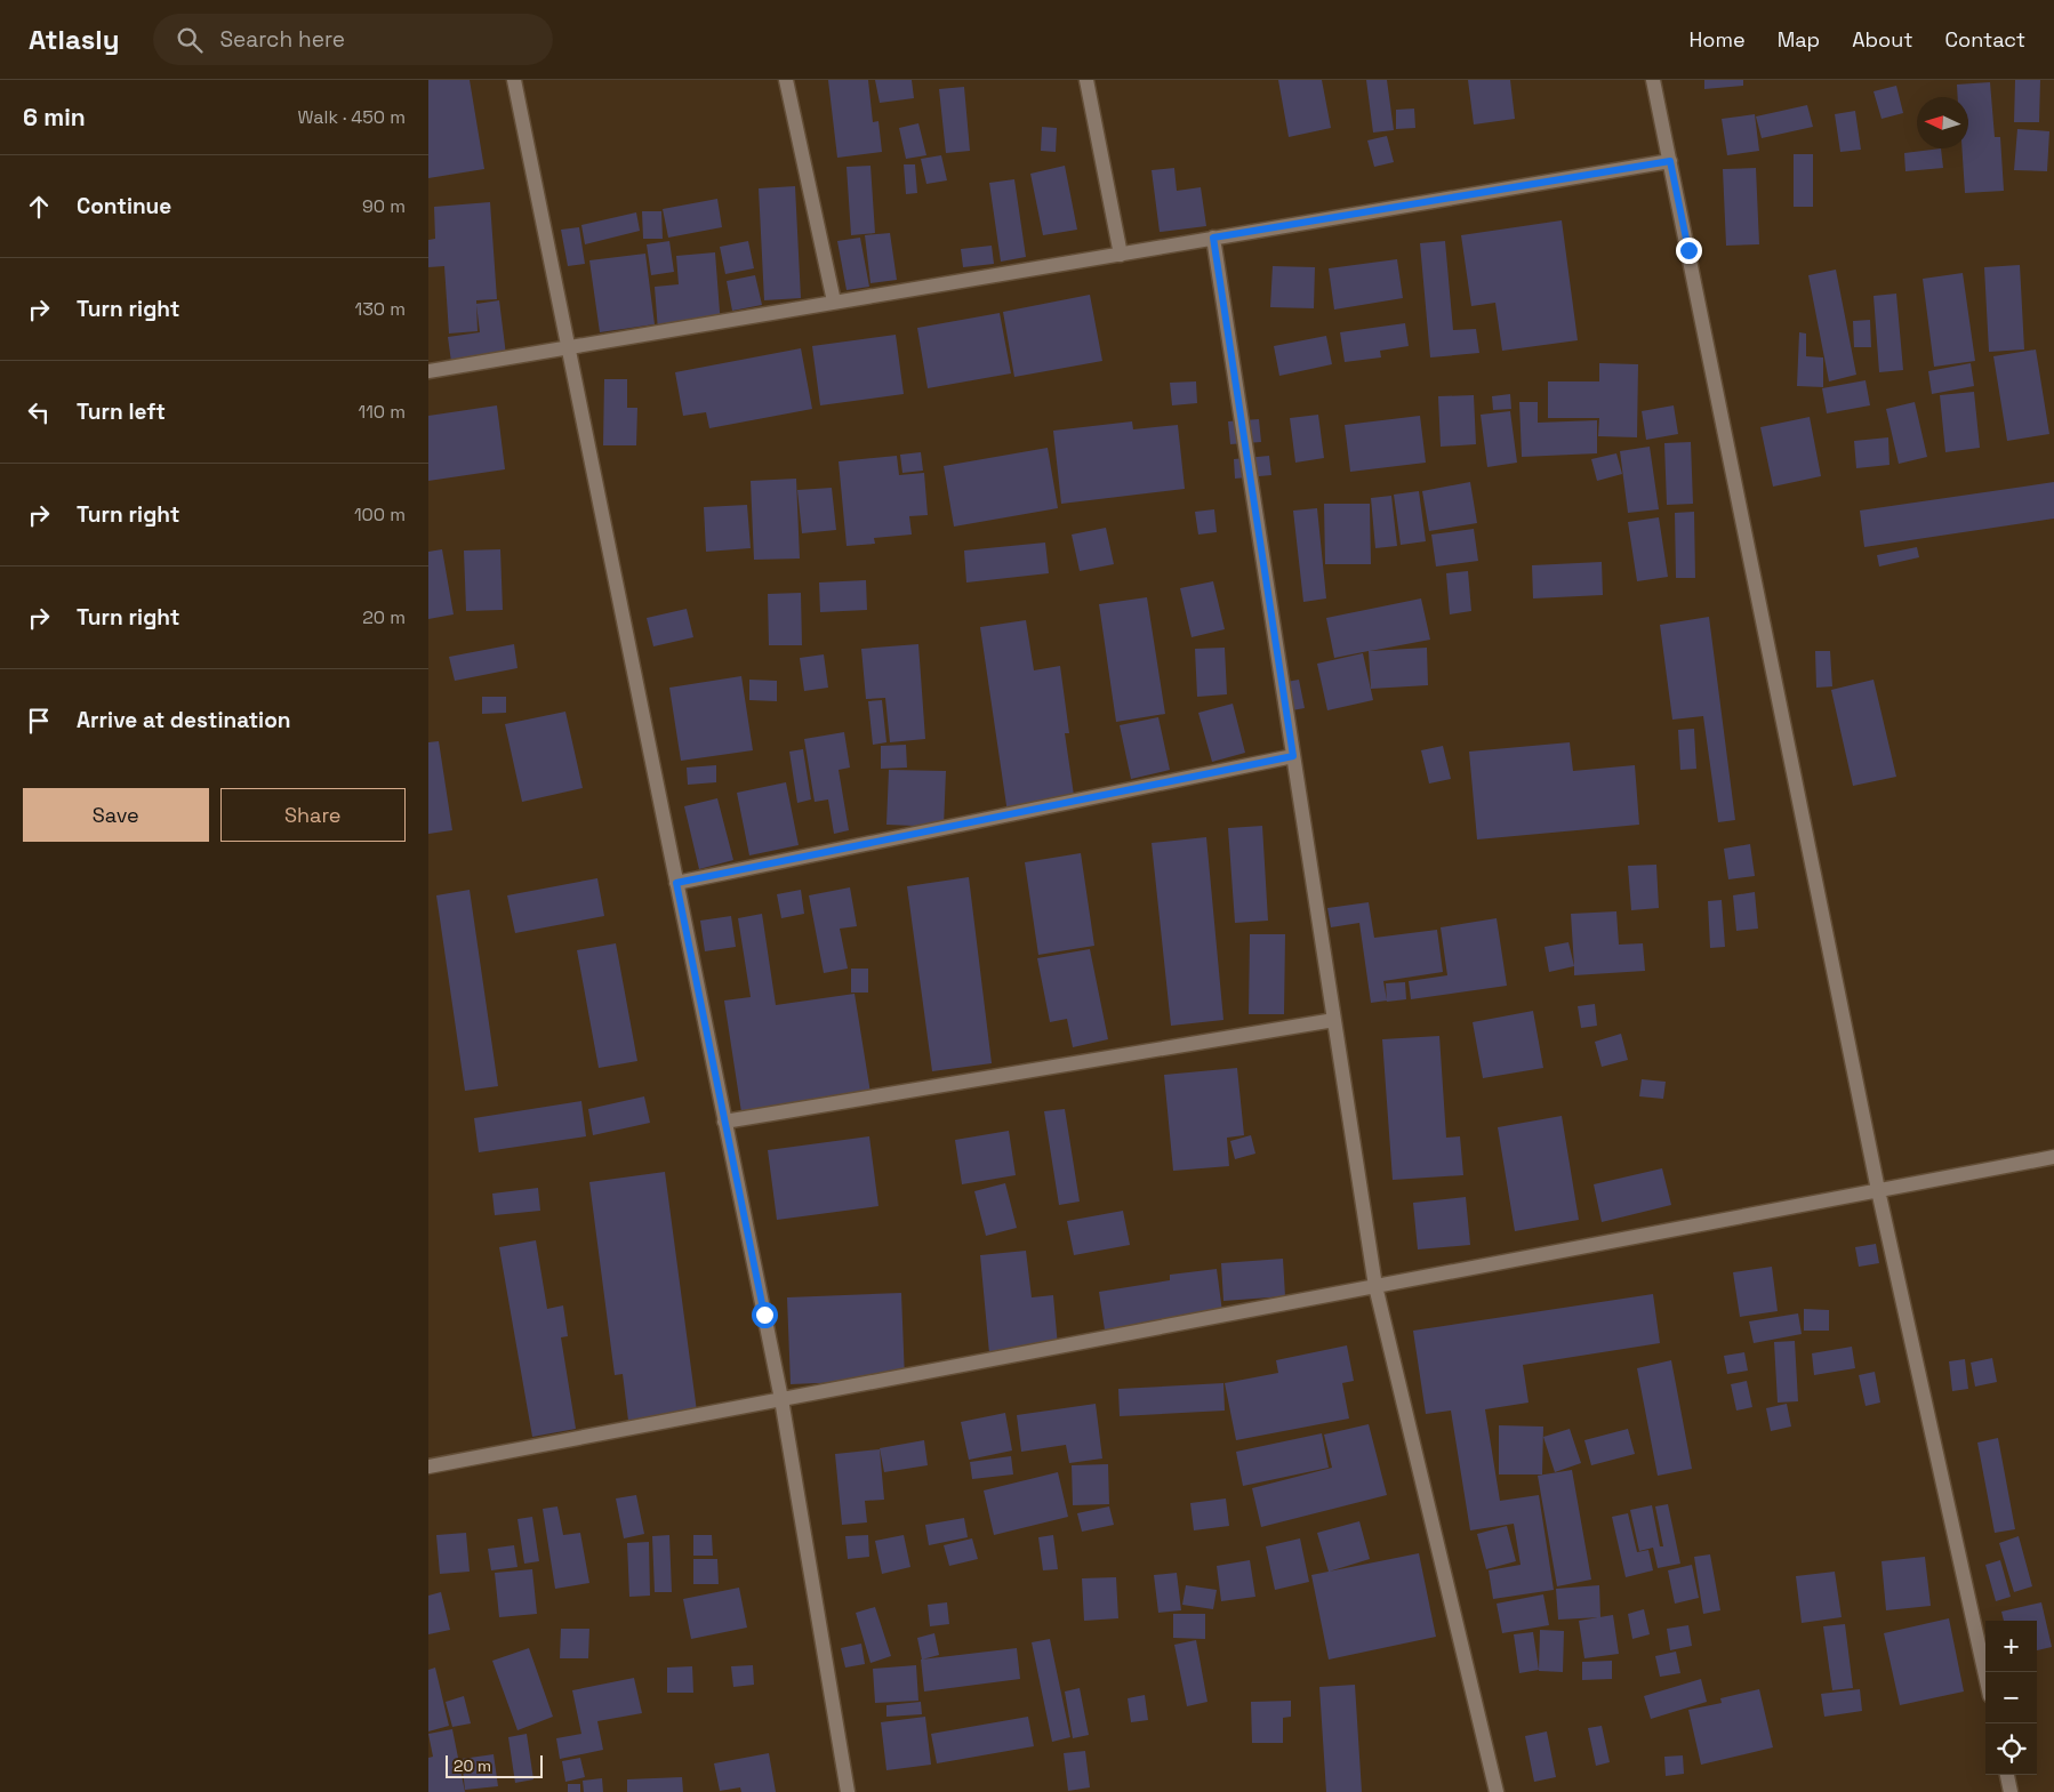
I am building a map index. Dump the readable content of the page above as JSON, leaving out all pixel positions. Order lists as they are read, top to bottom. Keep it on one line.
{"scale_bar":"20 m","north":"left","page":{"header":"Atlasly","search":"Search here","nav":["Home","Map","About","Contact"],"heading":["6 min","Walk · 450 m"],"list":[["Continue","90 m"],["Turn right","130 m"],["Turn left","110 m"],["Turn right","100 m"],["Turn right","20 m"],"Arrive at destination"],"buttons":["Save","Share"],"map_buttons":["+","−"],"scale":"20 m"}}
